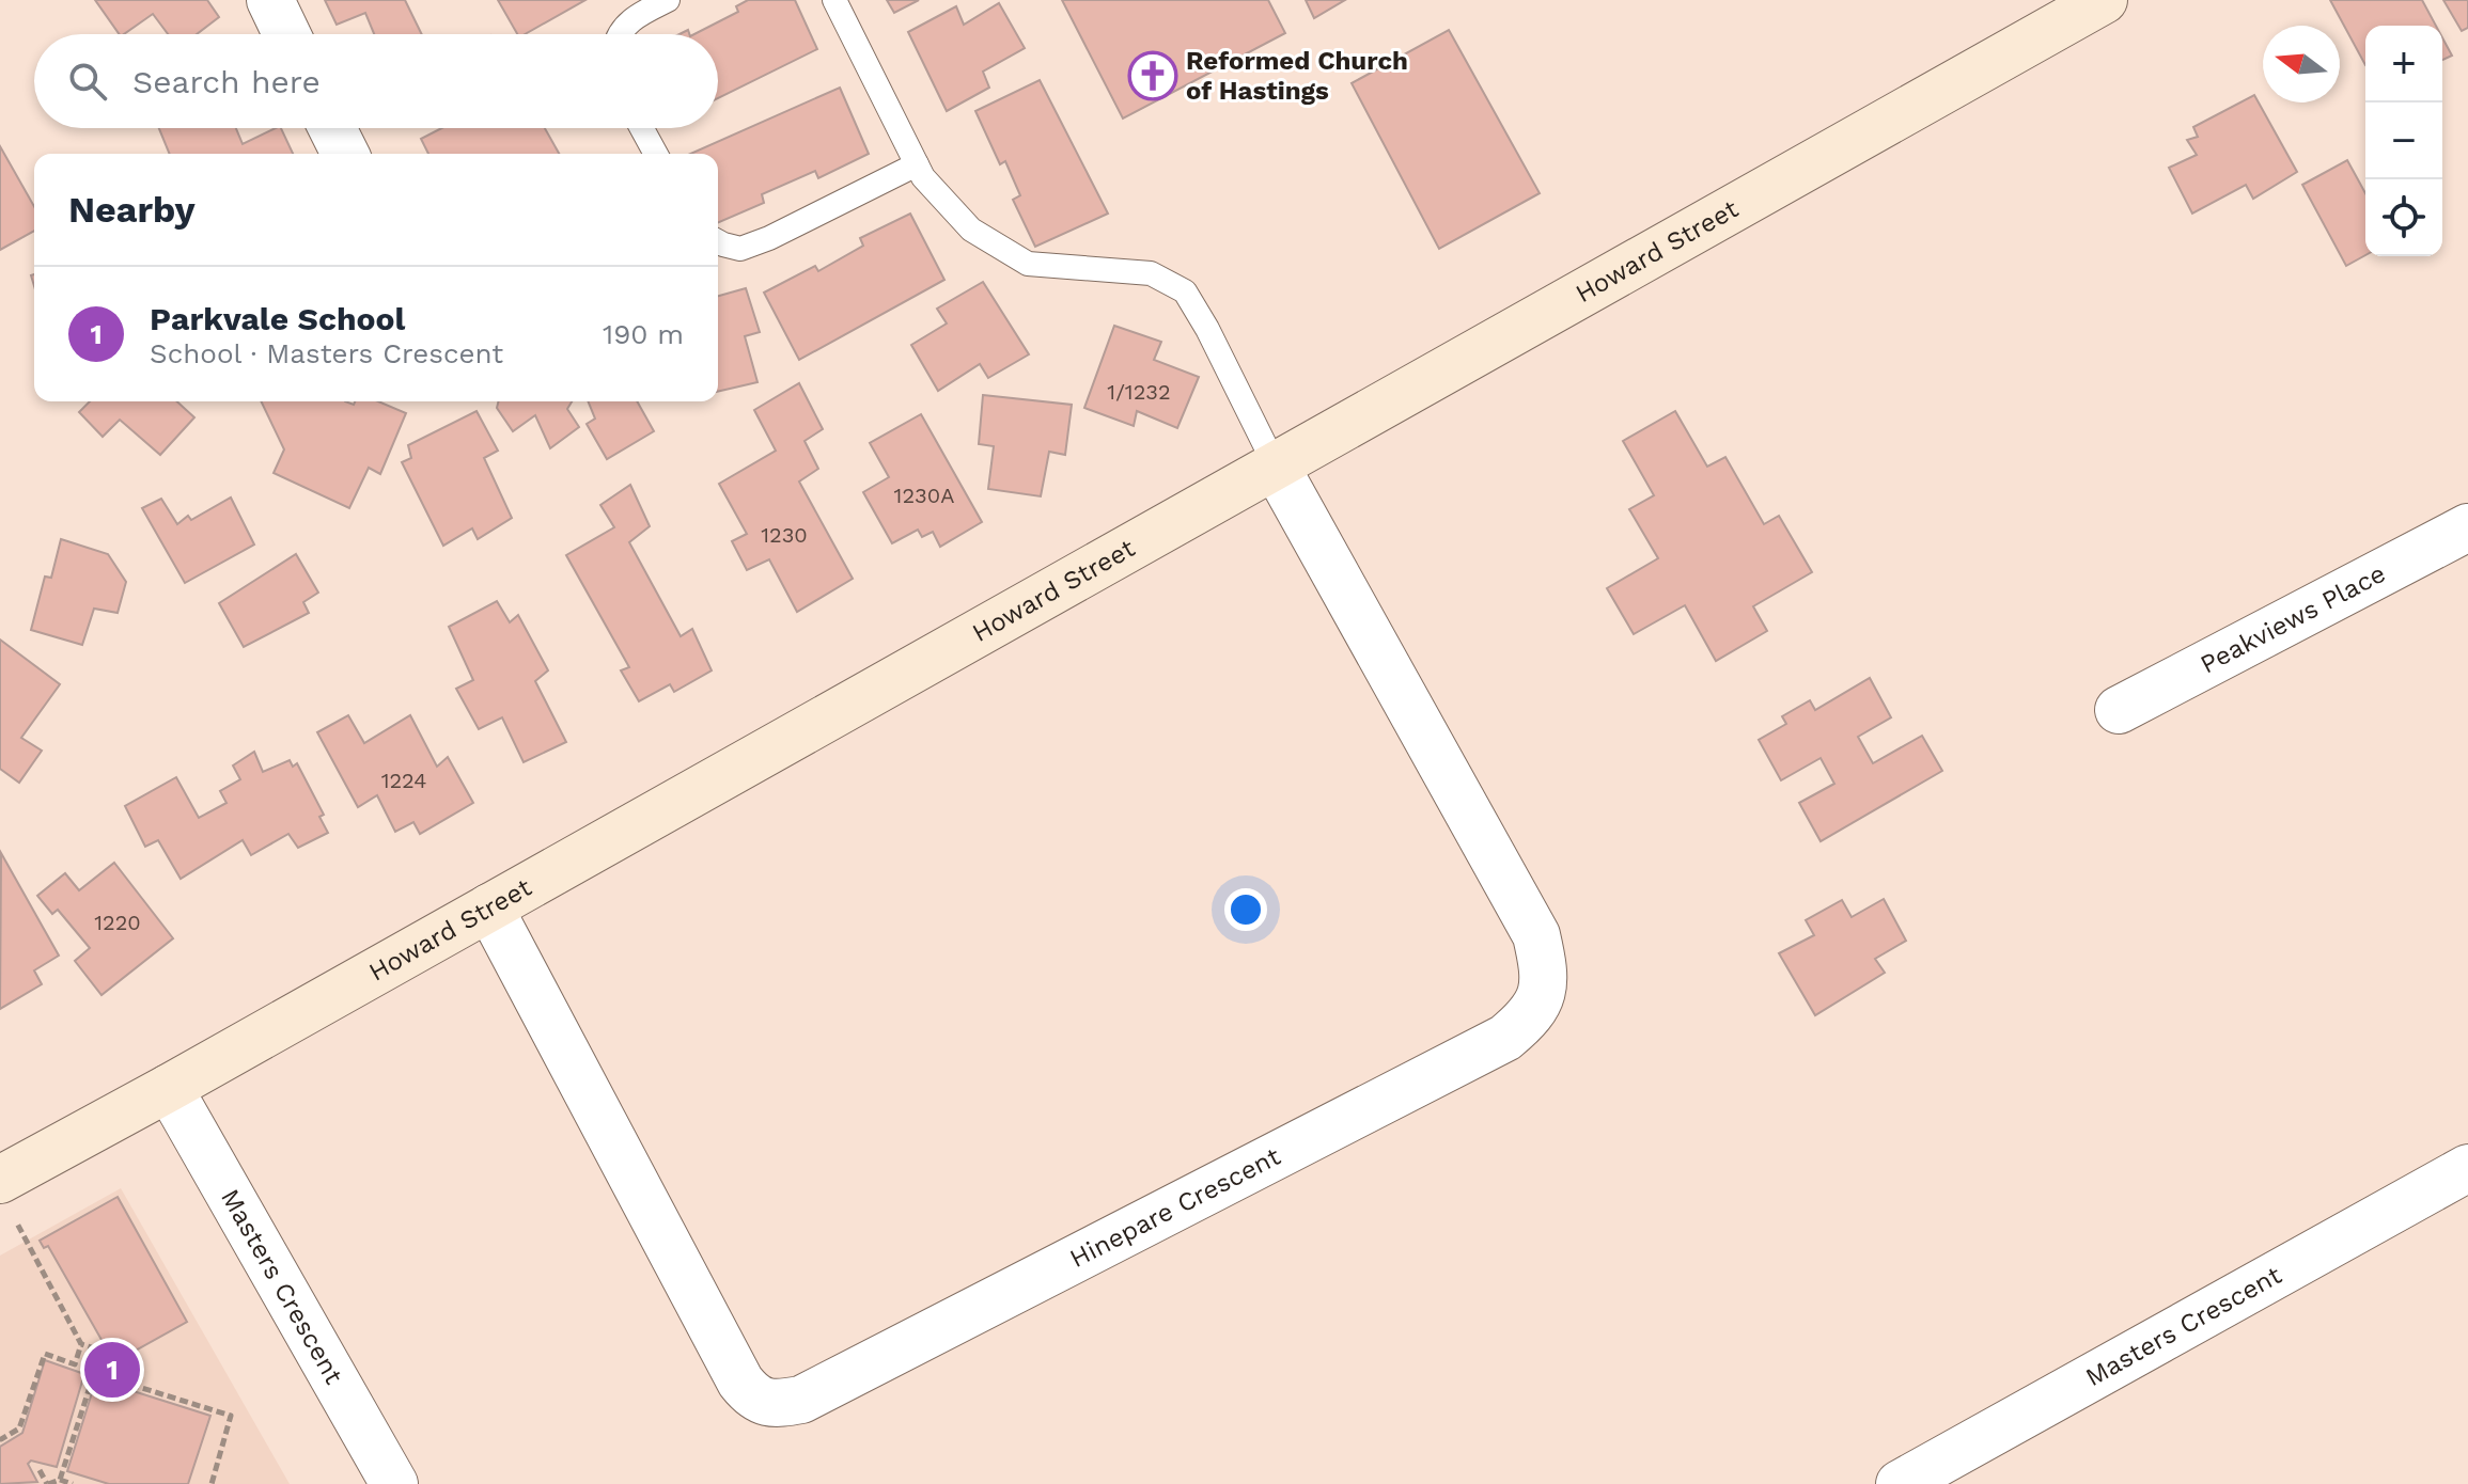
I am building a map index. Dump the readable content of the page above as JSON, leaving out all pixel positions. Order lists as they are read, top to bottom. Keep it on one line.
{"streets":{"street":["Howard Street","Peakviews Place","Hinepare Crescent","Masters Crescent"]},"crossings":[["Howard Street","Hinepare Crescent"],["Howard Street","Masters Crescent"]],"places":{"church":["Reformed Church of Hastings"]},"house_numbers":["1/1232","1230A","1230","1224","1220"],"north":"left","page":{"map_buttons":["+","−"],"search":"Search here","heading":"Nearby","list":[{"mark":"1","name":"Parkvale School","note":"School · Masters Crescent","value":"190 m"}],"pins":"1"}}
